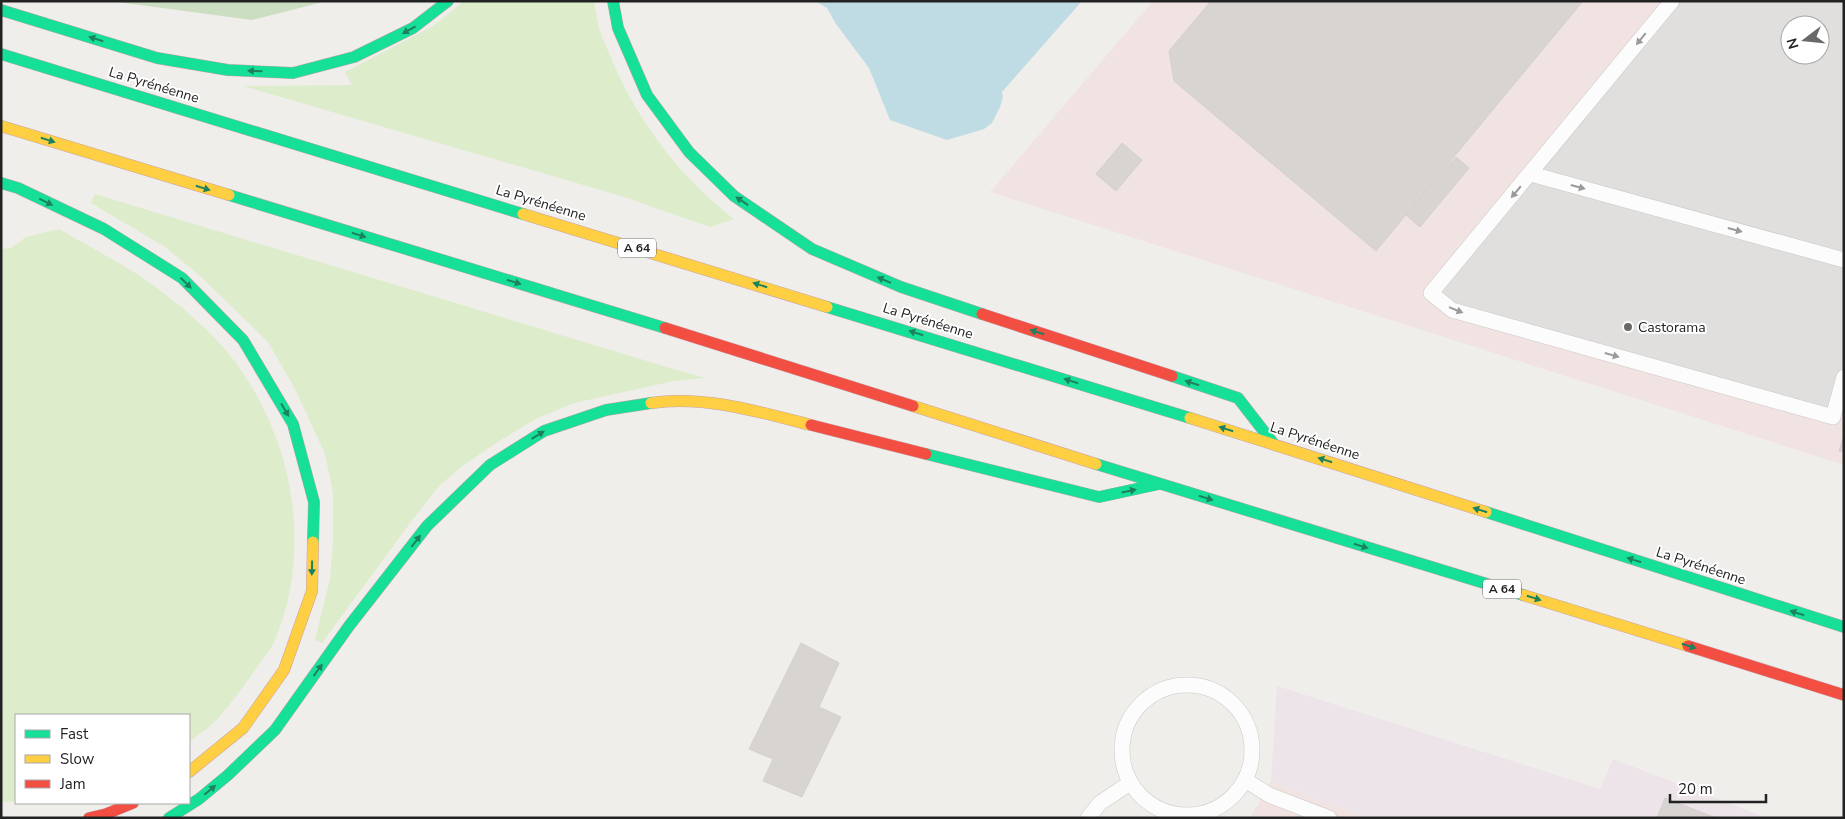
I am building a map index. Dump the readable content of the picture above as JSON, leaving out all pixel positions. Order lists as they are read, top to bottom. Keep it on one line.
{"streets":{"highway":["La Pyrénéenne","A 64"]},"places":["Castorama"],"legend":["Fast","Slow","Jam"],"scale_bar":"20 m","north":"left"}
